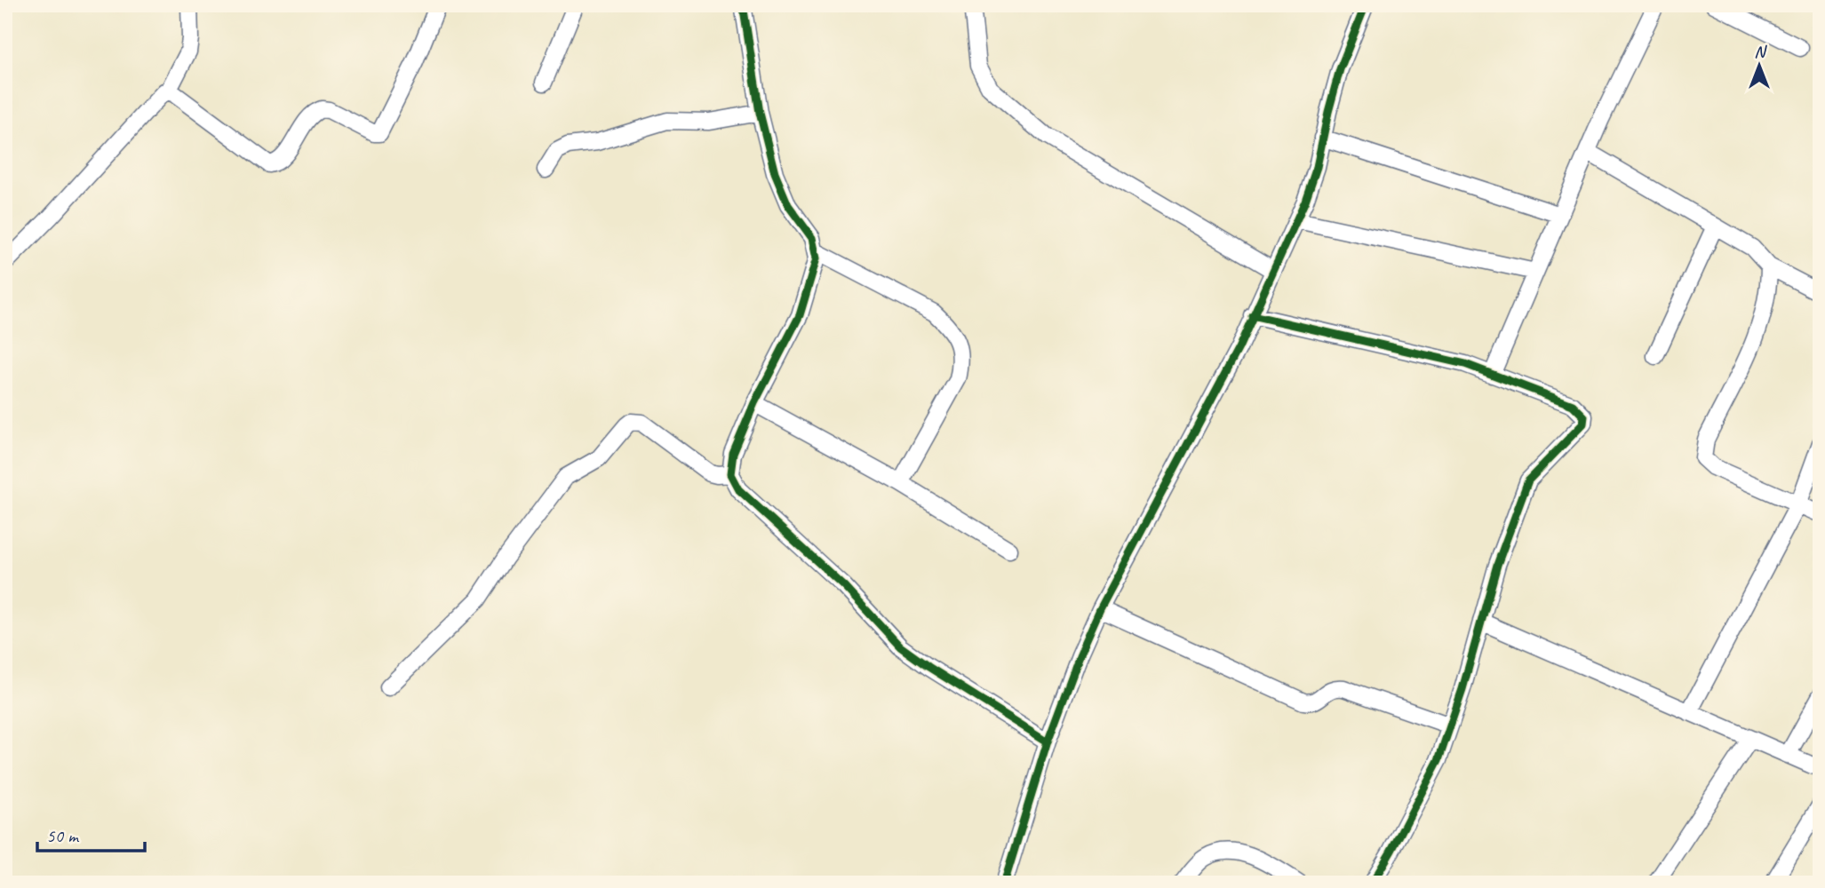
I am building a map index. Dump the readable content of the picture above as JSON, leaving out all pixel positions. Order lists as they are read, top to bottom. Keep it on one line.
{"scale_bar":"50 m","north":"top"}
